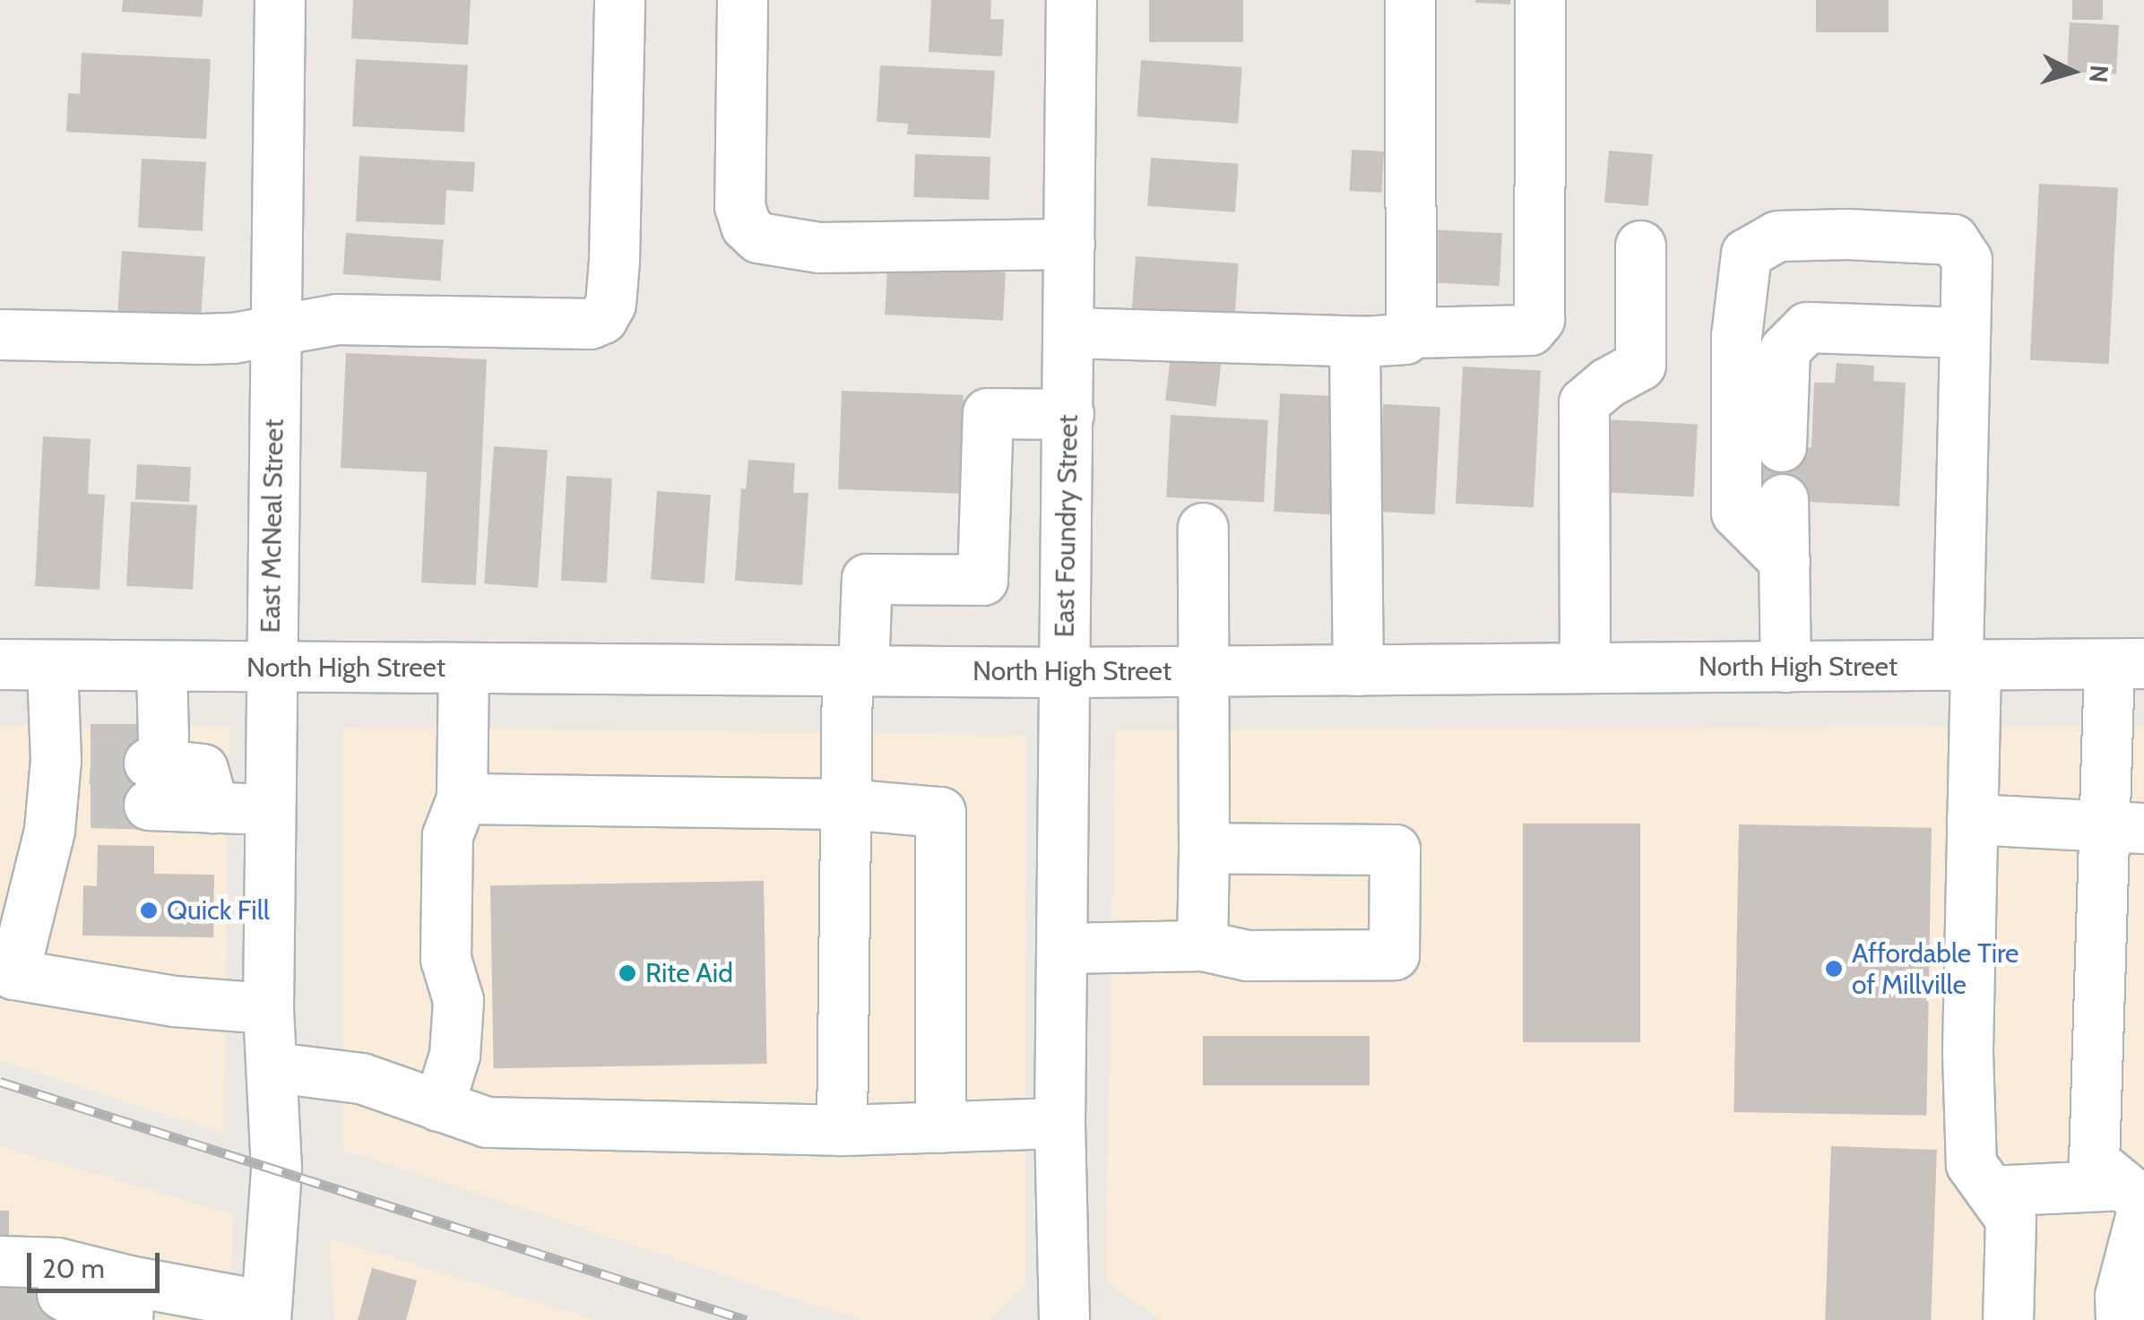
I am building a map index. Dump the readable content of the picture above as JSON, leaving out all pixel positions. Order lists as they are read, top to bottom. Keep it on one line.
{"streets":{"street":["East McNeal Street","East Foundry Street","North High Street"]},"crossings":[["East McNeal Street","North High Street"],["East Foundry Street","North High Street"]],"places":["Quick Fill","Affordable Tire of Millville","Rite Aid"],"scale_bar":"20 m","north":"right"}
